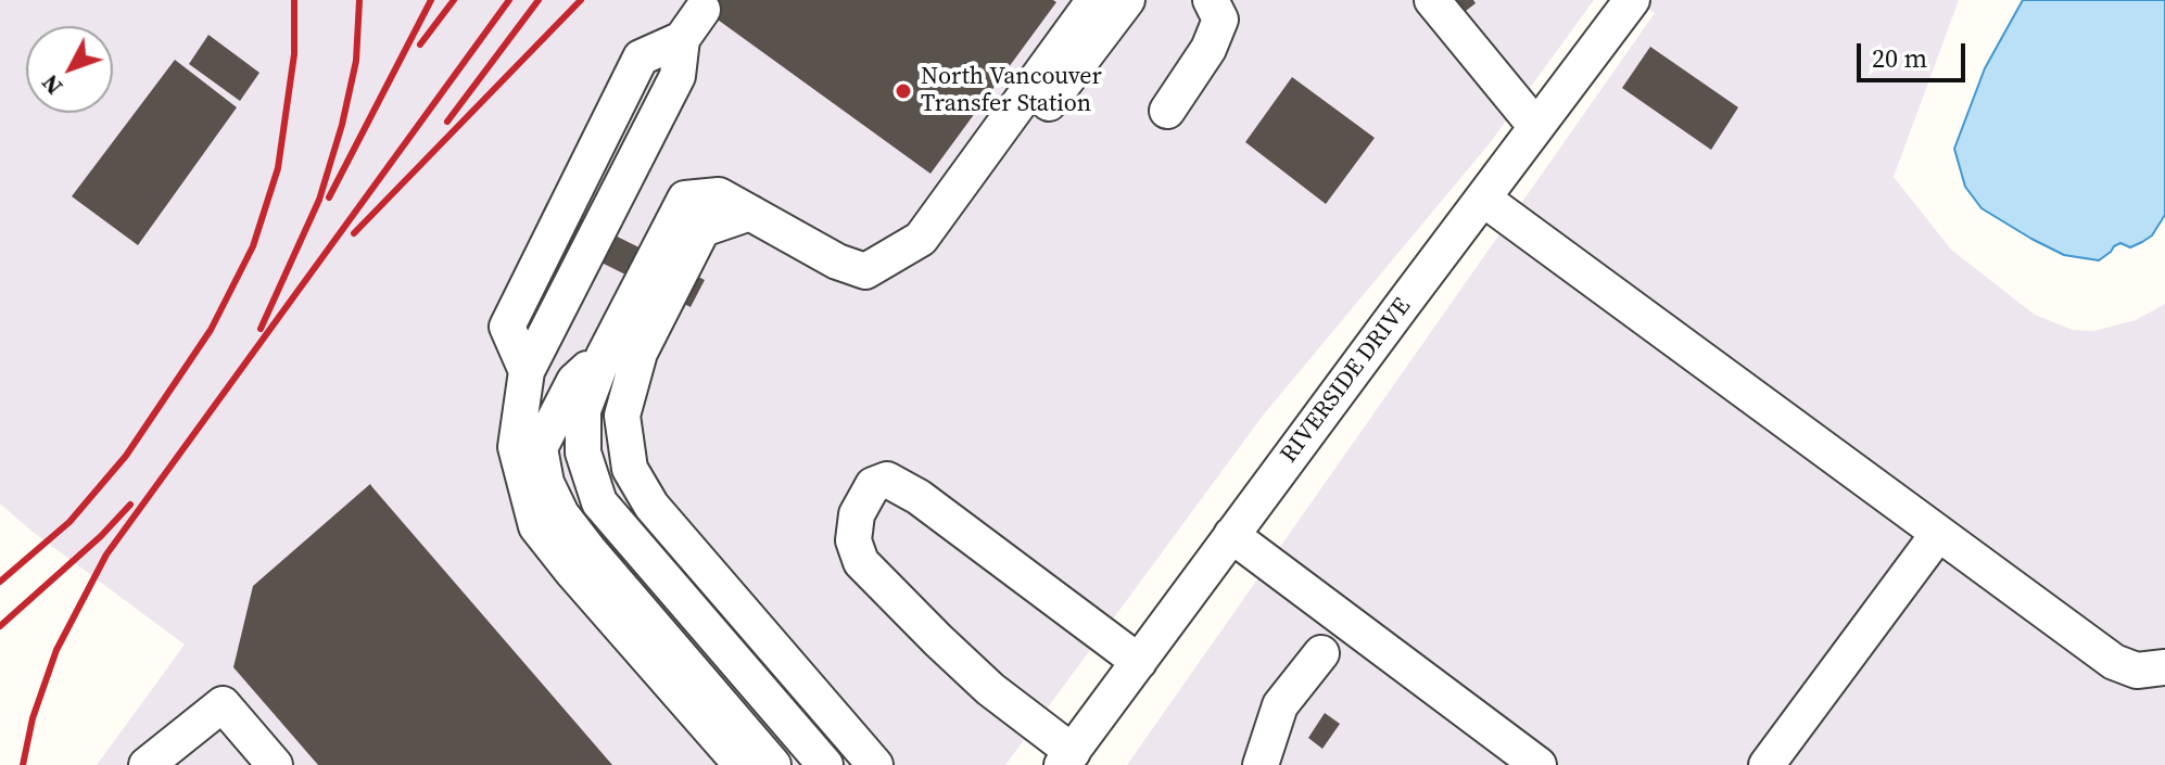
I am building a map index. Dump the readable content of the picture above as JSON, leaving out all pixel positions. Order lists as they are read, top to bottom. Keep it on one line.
{"streets":{"street":["RIVERSIDE DRIVE"]},"places":["North Vancouver Transfer Station"],"scale_bar":"20 m","north":"bottom left"}
